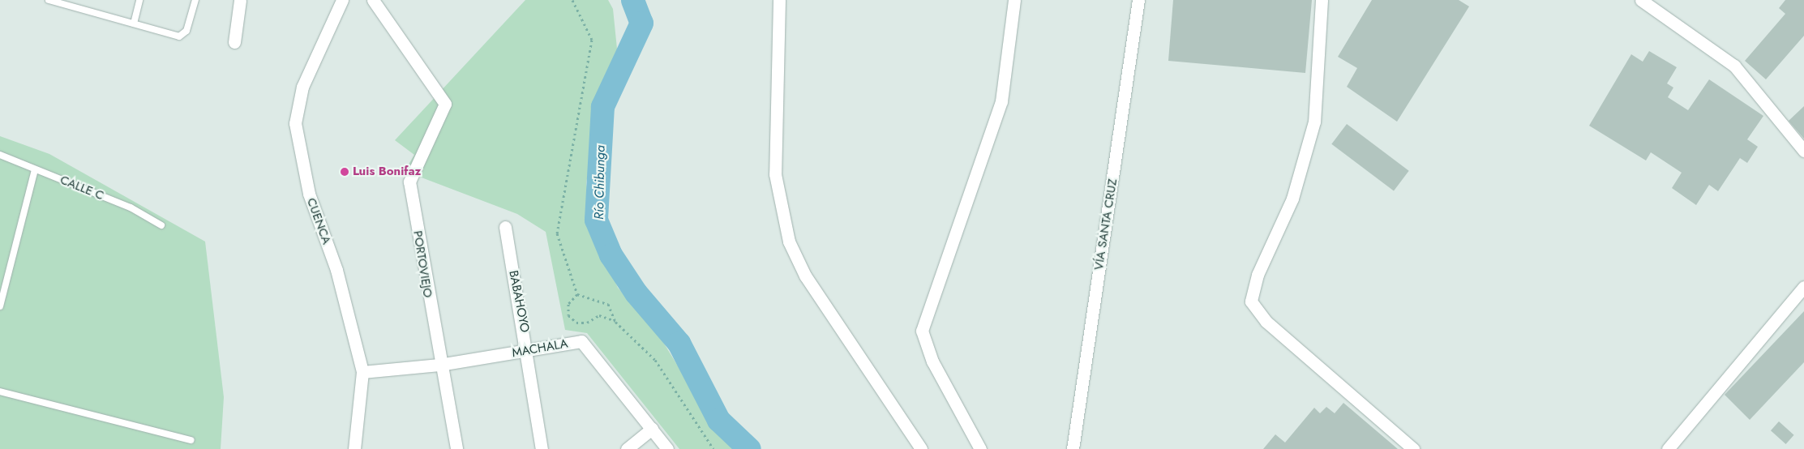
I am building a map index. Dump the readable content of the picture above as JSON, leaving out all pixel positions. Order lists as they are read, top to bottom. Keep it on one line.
{"streets":{"street":["CUENCA","VÍA SANTA CRUZ","PORTOVIEJO","BABAHOYO","MACHALA"],"lane":["CALLE C"]},"crossings":[["CUENCA","MACHALA"],["PORTOVIEJO","MACHALA"],["BABAHOYO","MACHALA"]],"water":["Río Chibunga"],"places":["Luis Bonifaz"]}
